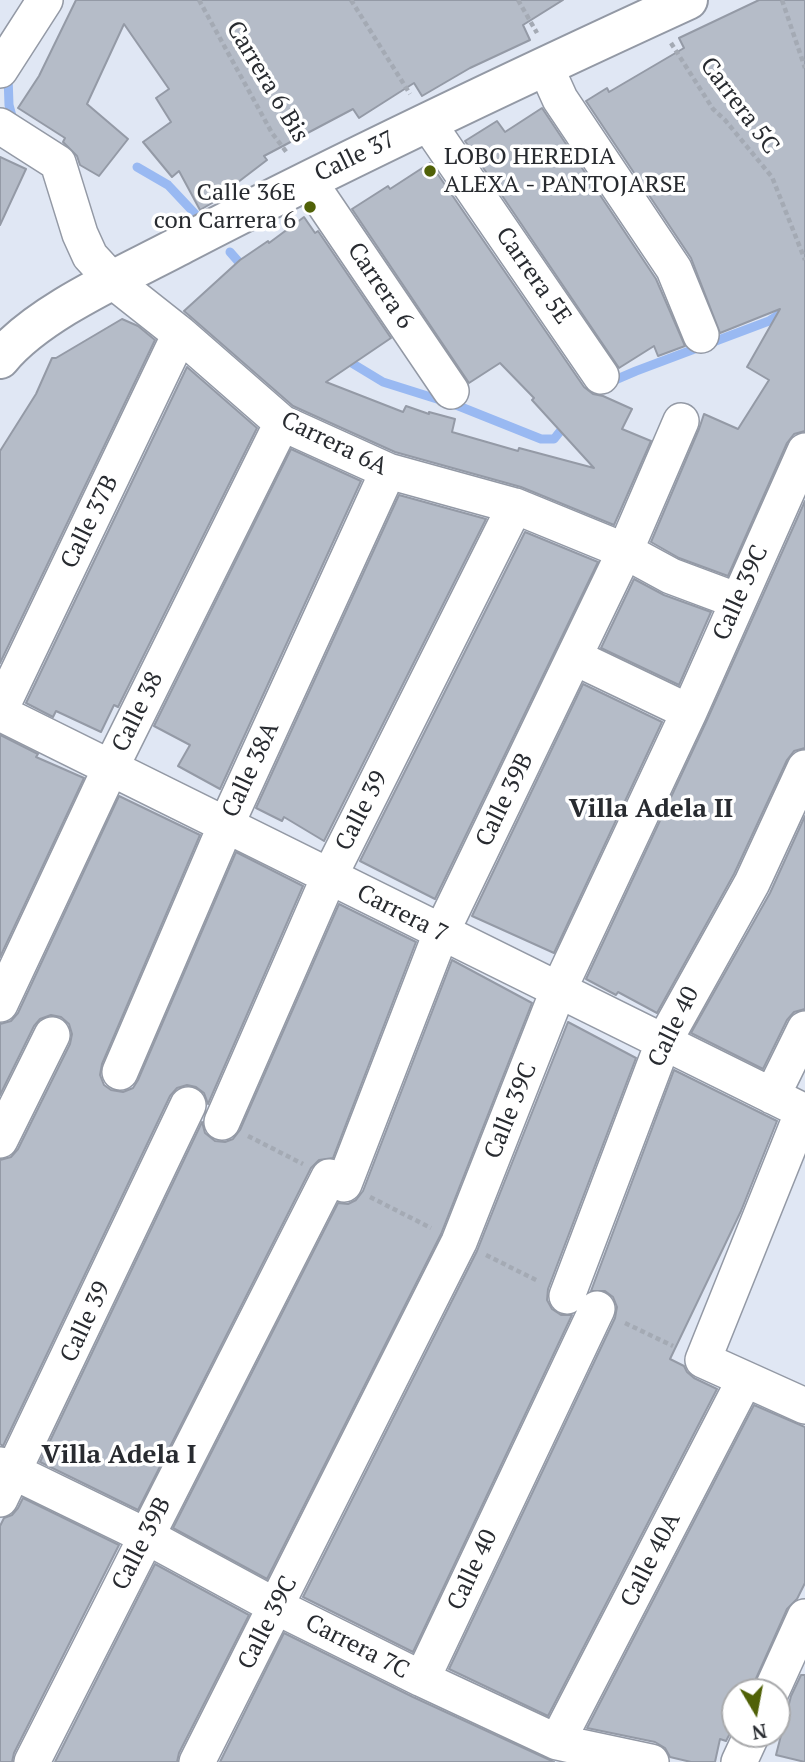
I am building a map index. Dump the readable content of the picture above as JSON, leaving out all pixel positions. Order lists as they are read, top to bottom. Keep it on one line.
{"streets":{"main road":["Calle 37"],"street":["Carrera 5E","Carrera 6","Carrera 6A","Calle 37B","Calle 39C","Calle 38","Calle 38A","Calle 39B","Calle 39","Carrera 7","Calle 40","Calle 40A","Carrera 7C"],"path":["Carrera 6 Bis","Carrera 5C"]},"crossings":[["Carrera 6 Bis","Calle 37"],["Carrera 6 Bis","Carrera 6"],["Carrera 5C","Calle 37"],["Calle 37","Carrera 5E"],["Calle 37","Carrera 6"],["Calle 37","Carrera 6A"],["Carrera 6A","Calle 37B"],["Carrera 6A","Calle 39C"],["Carrera 6A","Calle 38"],["Carrera 6A","Calle 38A"],["Carrera 6A","Calle 39B"],["Carrera 6A","Calle 39"],["Calle 37B","Carrera 7"],["Calle 39C","Carrera 7"],["Calle 39C","Carrera 7C"],["Calle 38","Carrera 7"],["Calle 38A","Carrera 7"],["Calle 39B","Carrera 7"],["Calle 39B","Carrera 7C"],["Calle 39","Carrera 7"],["Calle 39","Carrera 7C"],["Carrera 7","Calle 40"],["Calle 40","Carrera 7C"],["Calle 40A","Carrera 7C"]],"districts":["Villa Adela II","Villa Adela I"],"places":["LOBO HEREDIA ALEXA - PANTOJARSE","Calle 36E con Carrera 6"],"north":"bottom"}
